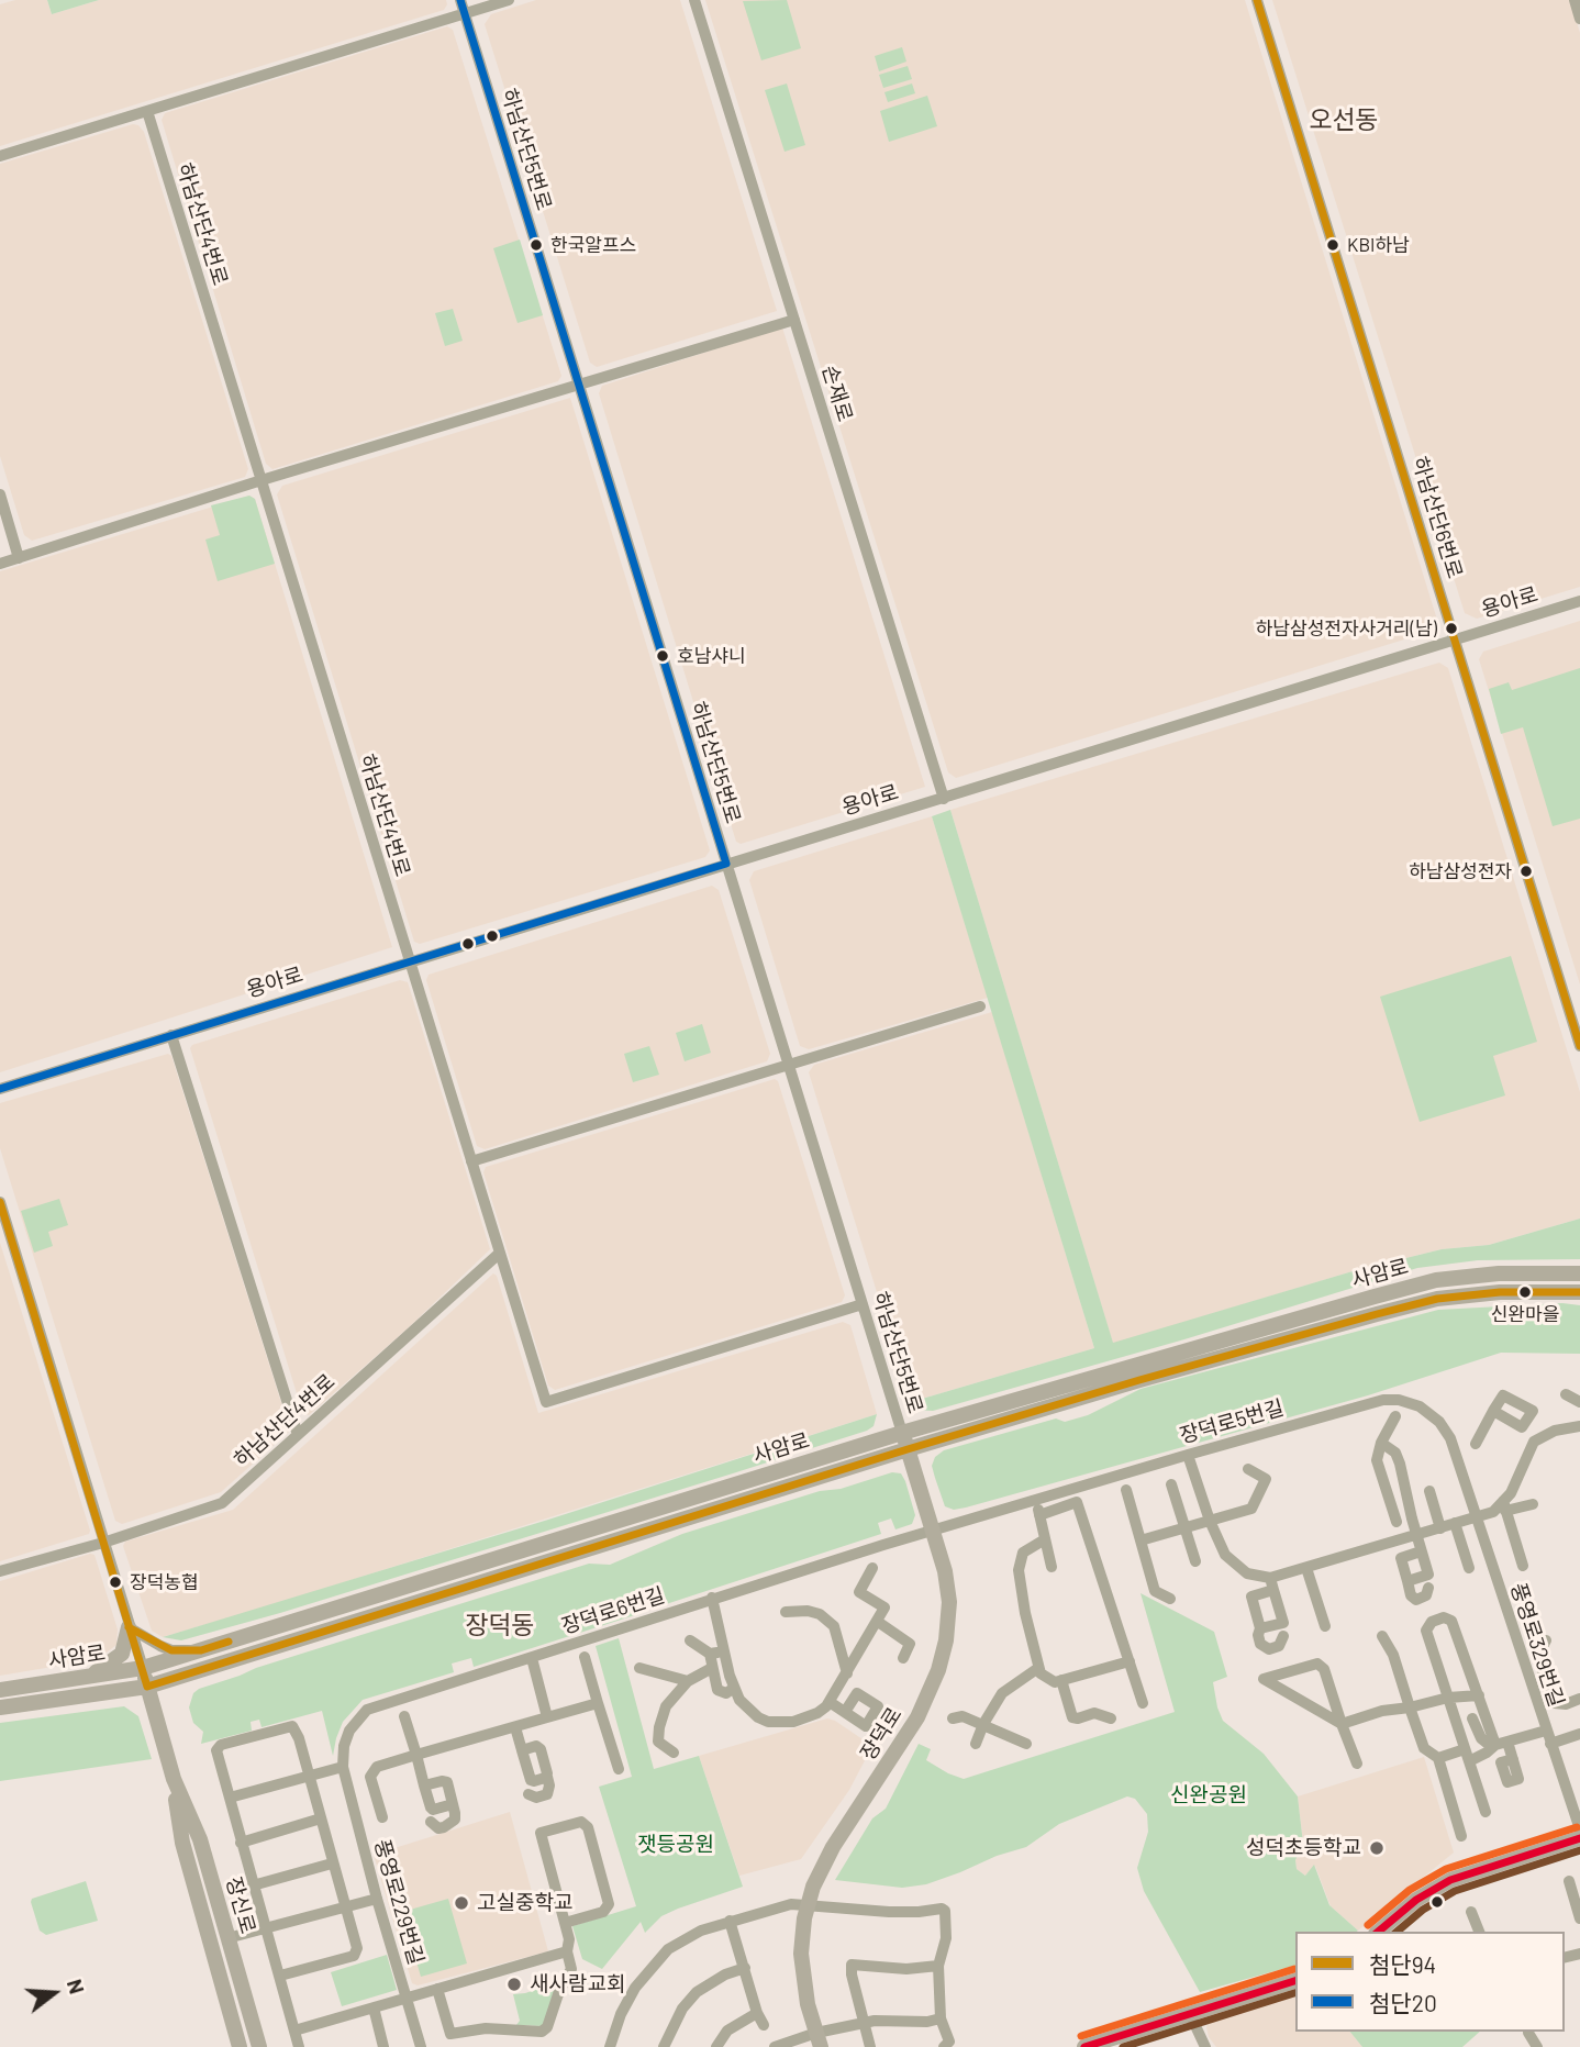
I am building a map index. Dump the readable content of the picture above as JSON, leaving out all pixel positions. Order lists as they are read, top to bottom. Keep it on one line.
{"streets":{"main road":["사암로","장덕로","장신로"],"street":["하남산단5번로","하남산단4번로","손재로","하남산단6번로","용아로","장덕로5번길","장덕로6번길","풍영로329번길","풍영로229번길"]},"crossings":[["하남산단5번로","하남산단4번로"],["하남산단5번로","용아로"],["하남산단5번로","사암로"],["하남산단5번로","장덕로"],["하남산단4번로","용아로"],["손재로","용아로"],["하남산단6번로","용아로"],["사암로","장덕로"],["사암로","장신로"],["장덕로5번길","장덕로6번길"],["장덕로5번길","풍영로329번길"],["장덕로5번길","장덕로"],["장덕로6번길","장덕로"],["장덕로6번길","풍영로229번길"]],"districts":["오선동","장덕동"],"parks":["신완공원","잿등공원"],"places":["한국알프스","KBI하남","하남삼성전자사거리(남)","호남샤니","하남삼성전자","신완마을","장덕농협","성덕초등학교","고실중학교","새사람교회"],"lines":["transit line 첨단94","transit line 첨단20"],"legend":["첨단94","첨단20"],"north":"right"}
